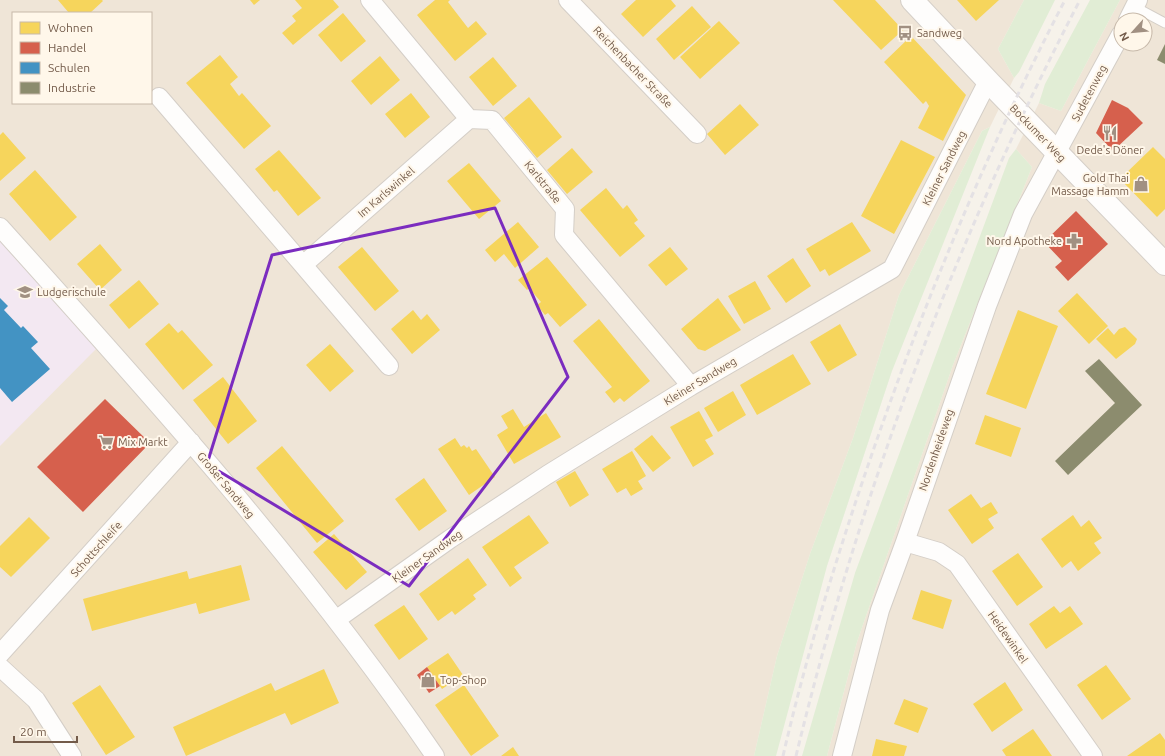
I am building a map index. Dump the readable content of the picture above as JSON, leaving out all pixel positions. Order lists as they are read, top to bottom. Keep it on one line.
{"streets":{"main road":["Bockumer Weg"],"street":["Reichenbacher Straße","Sudetenweg","Kleiner Sandweg","Karlstraße","Im Karlswinkel","Nordenheideweg","Großer Sandweg","Schottschleife","Heidewinkel"]},"crossings":[["Sudetenweg","Bockumer Weg"],["Sudetenweg","Nordenheideweg"],["Bockumer Weg","Kleiner Sandweg"],["Bockumer Weg","Nordenheideweg"],["Kleiner Sandweg","Karlstraße"],["Kleiner Sandweg","Großer Sandweg"],["Karlstraße","Im Karlswinkel"],["Nordenheideweg","Heidewinkel"],["Großer Sandweg","Schottschleife"]],"places":{"bus stop":["Sandweg"],"restaurant":["Dede's Döner"],"shop":["Gold Thai Massage Hamm","Top-Shop"],"pharmacy":["Nord Apotheke"],"school or university":["Ludgerischule"],"supermarket":["Mix Markt"]},"legend":["Wohnen","Handel","Schulen","Industrie"],"scale_bar":"20 m","north":"bottom left"}
